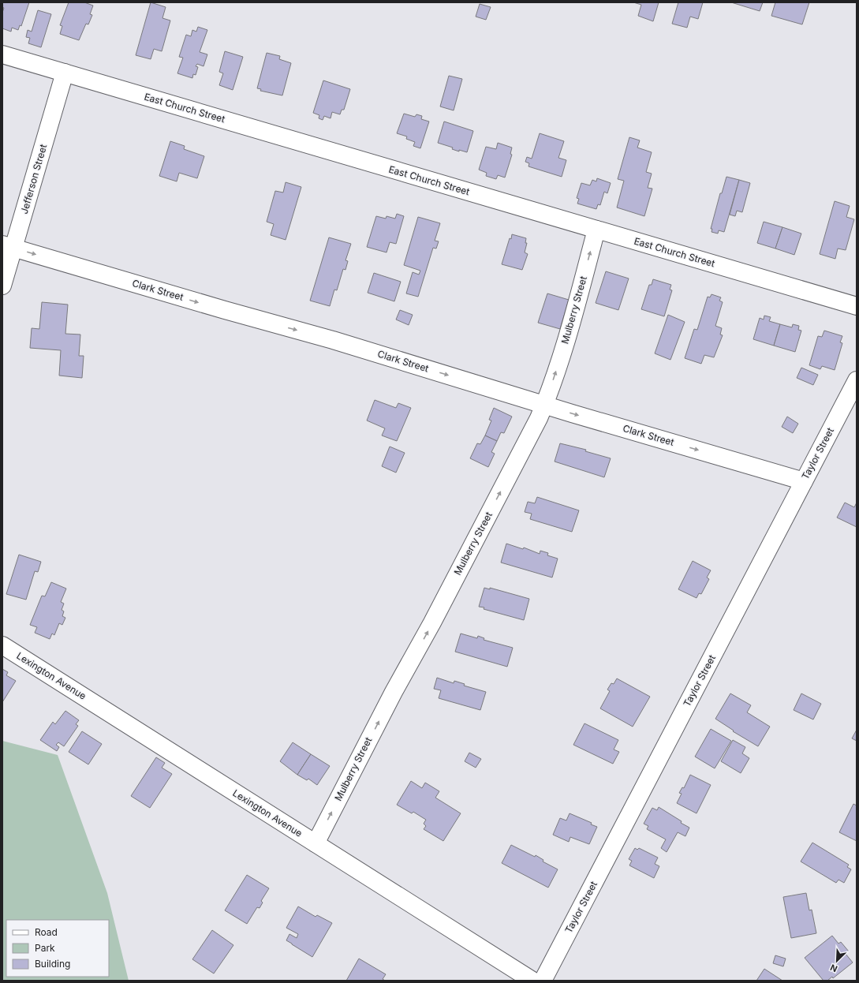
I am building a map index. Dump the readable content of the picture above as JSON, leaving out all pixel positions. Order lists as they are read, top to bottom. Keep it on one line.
{"streets":{"street":["East Church Street","Jefferson Street","Clark Street","Mulberry Street","Taylor Street","Lexington Avenue"]},"crossings":[["East Church Street","Jefferson Street"],["East Church Street","Mulberry Street"],["Jefferson Street","Clark Street"],["Clark Street","Mulberry Street"],["Clark Street","Taylor Street"],["Mulberry Street","Lexington Avenue"]],"one_way":["Clark Street","Mulberry Street"],"legend":["Road","Park","Building"],"north":"bottom left"}
